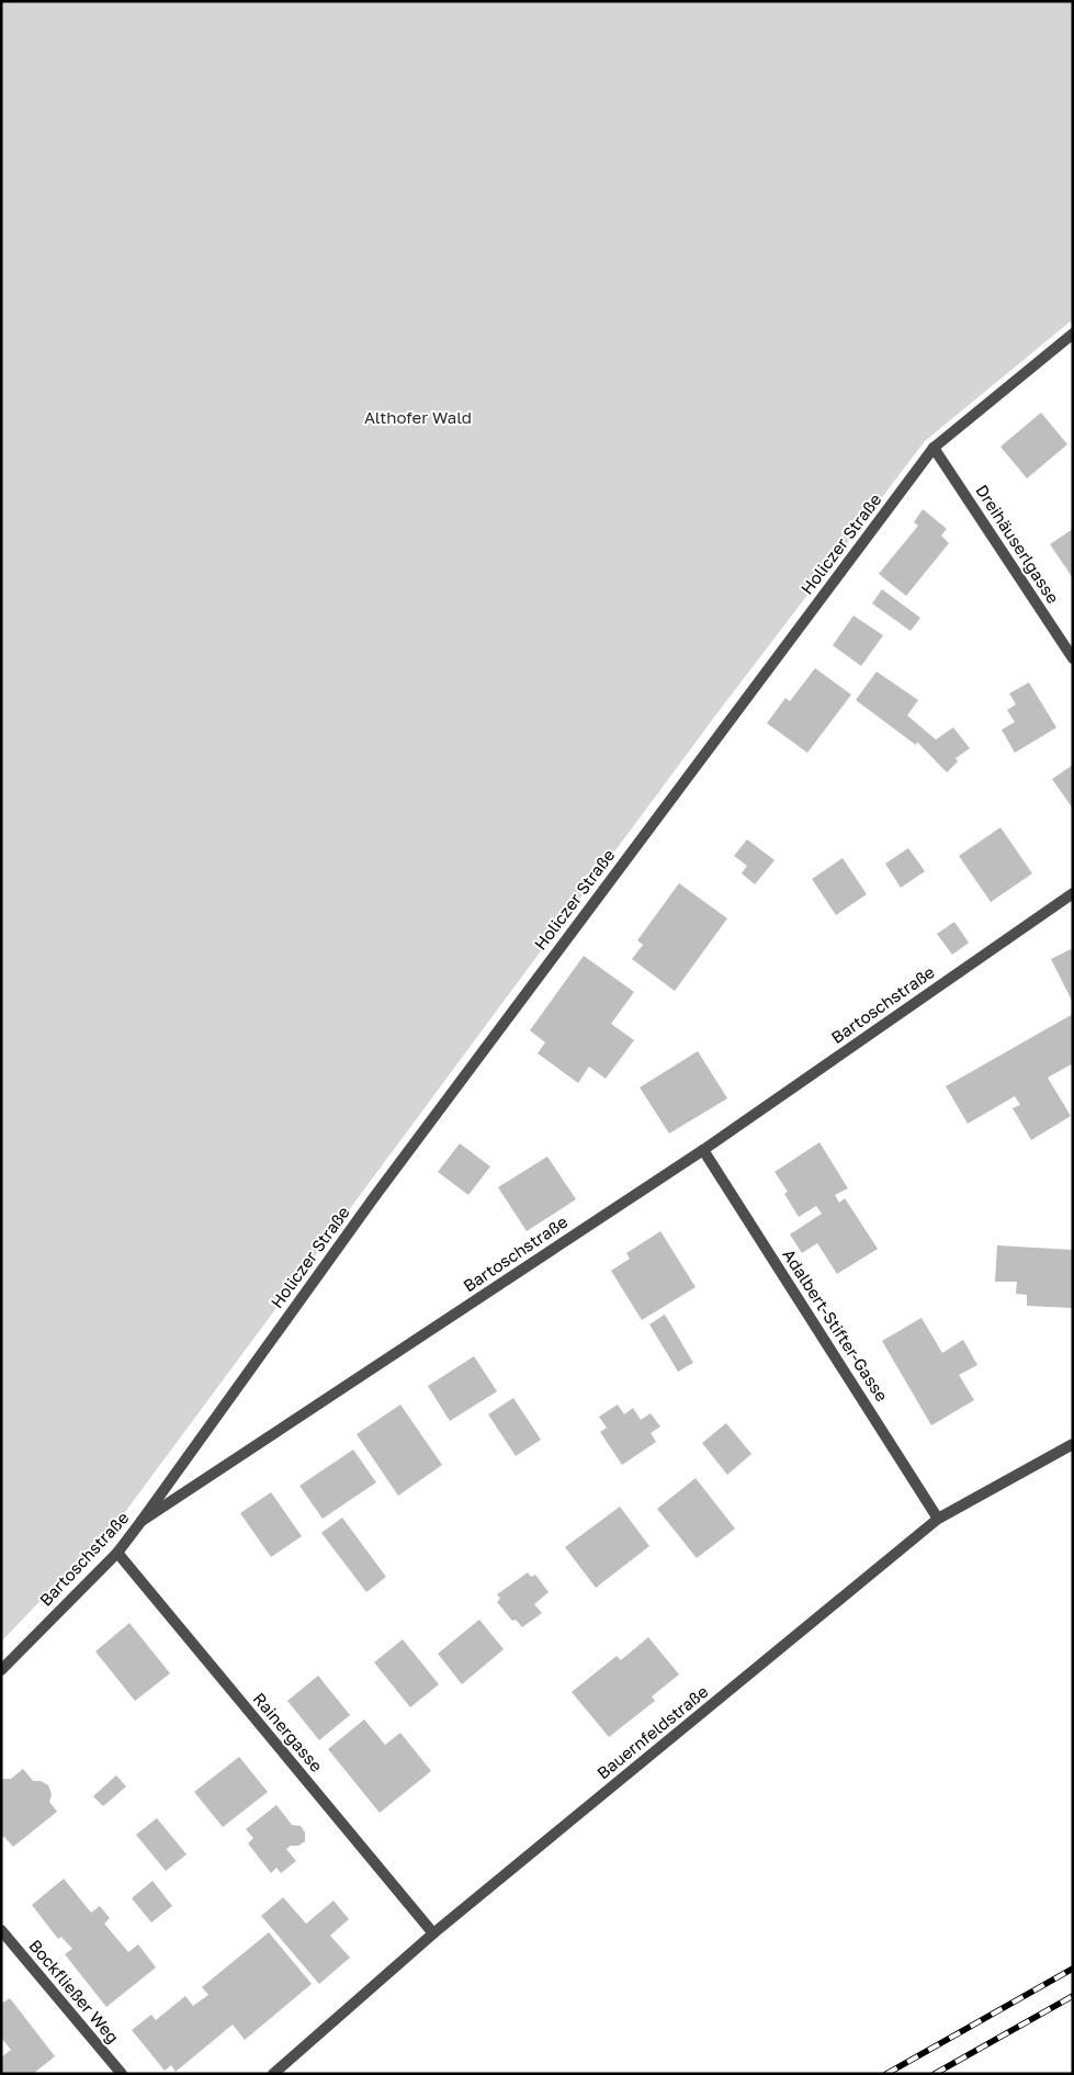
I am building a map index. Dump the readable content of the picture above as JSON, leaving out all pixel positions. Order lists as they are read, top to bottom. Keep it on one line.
{"streets":{"street":["Holiczer Straße","Dreihäuserlgasse","Bartoschstraße","Adalbert-Stifter-Gasse","Rainergasse","Bauernfeldstraße","Bockfließer Weg"]},"crossings":[["Holiczer Straße","Dreihäuserlgasse"],["Holiczer Straße","Bartoschstraße"],["Bartoschstraße","Adalbert-Stifter-Gasse"],["Bartoschstraße","Rainergasse"],["Adalbert-Stifter-Gasse","Bauernfeldstraße"],["Rainergasse","Bauernfeldstraße"]],"parks":["Althofer Wald"]}
